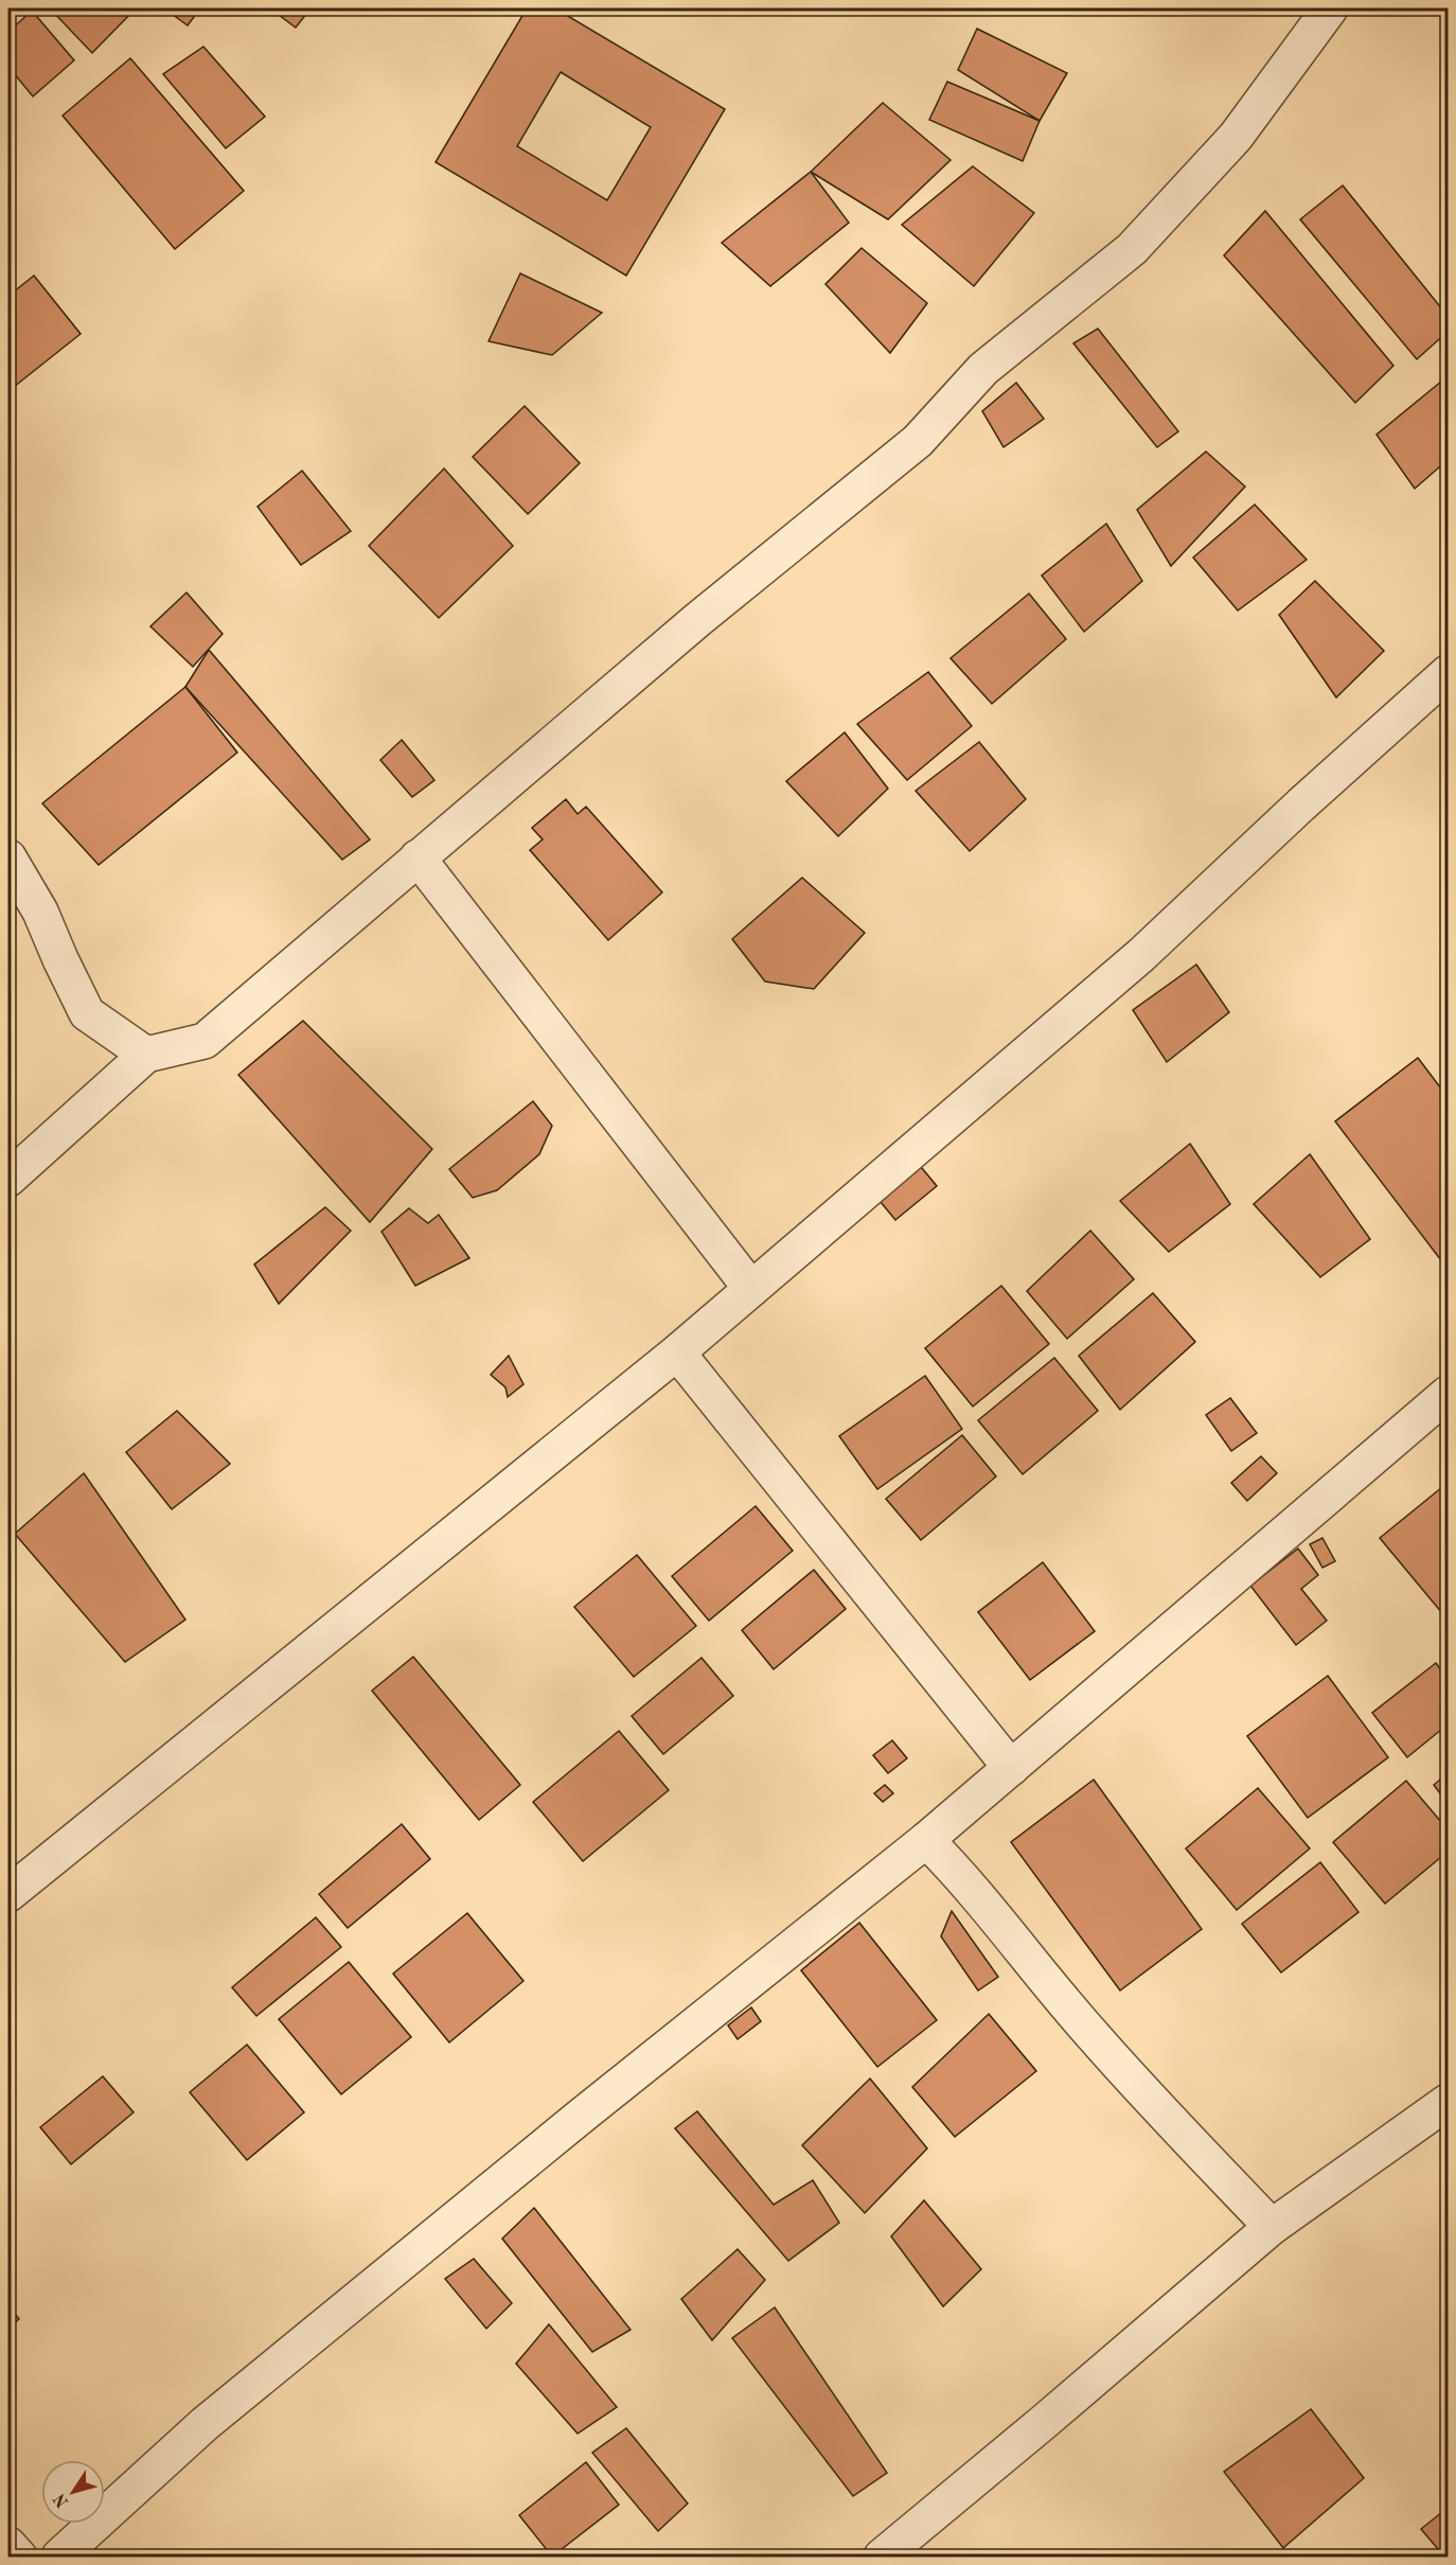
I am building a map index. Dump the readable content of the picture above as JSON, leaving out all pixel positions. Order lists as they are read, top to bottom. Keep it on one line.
{"north":"bottom left"}
